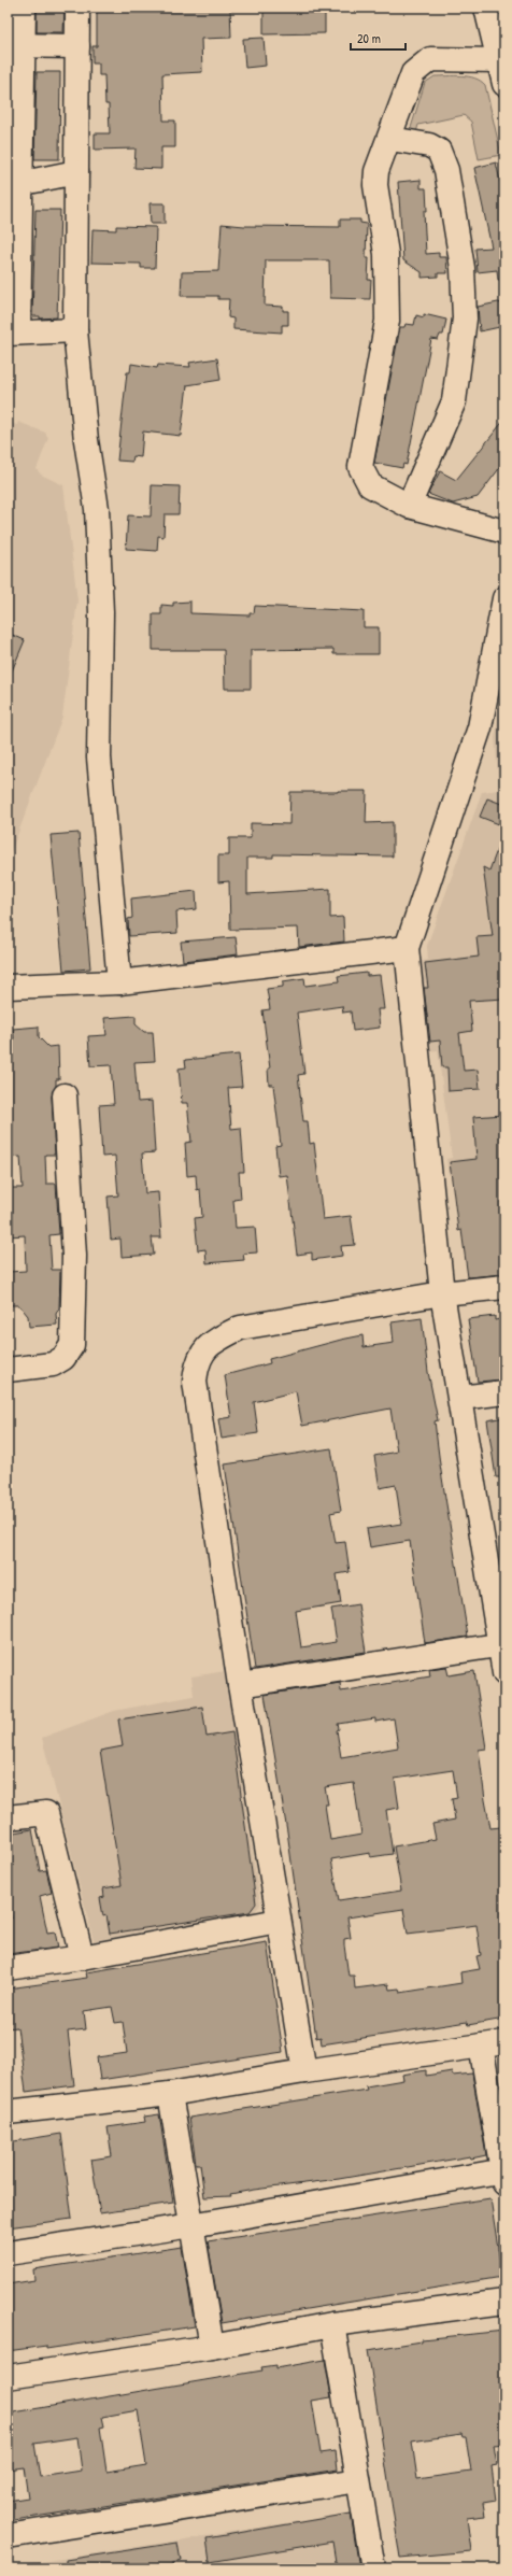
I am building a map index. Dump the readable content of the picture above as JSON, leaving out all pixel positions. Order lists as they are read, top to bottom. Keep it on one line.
{"scale_bar":"20 m"}
